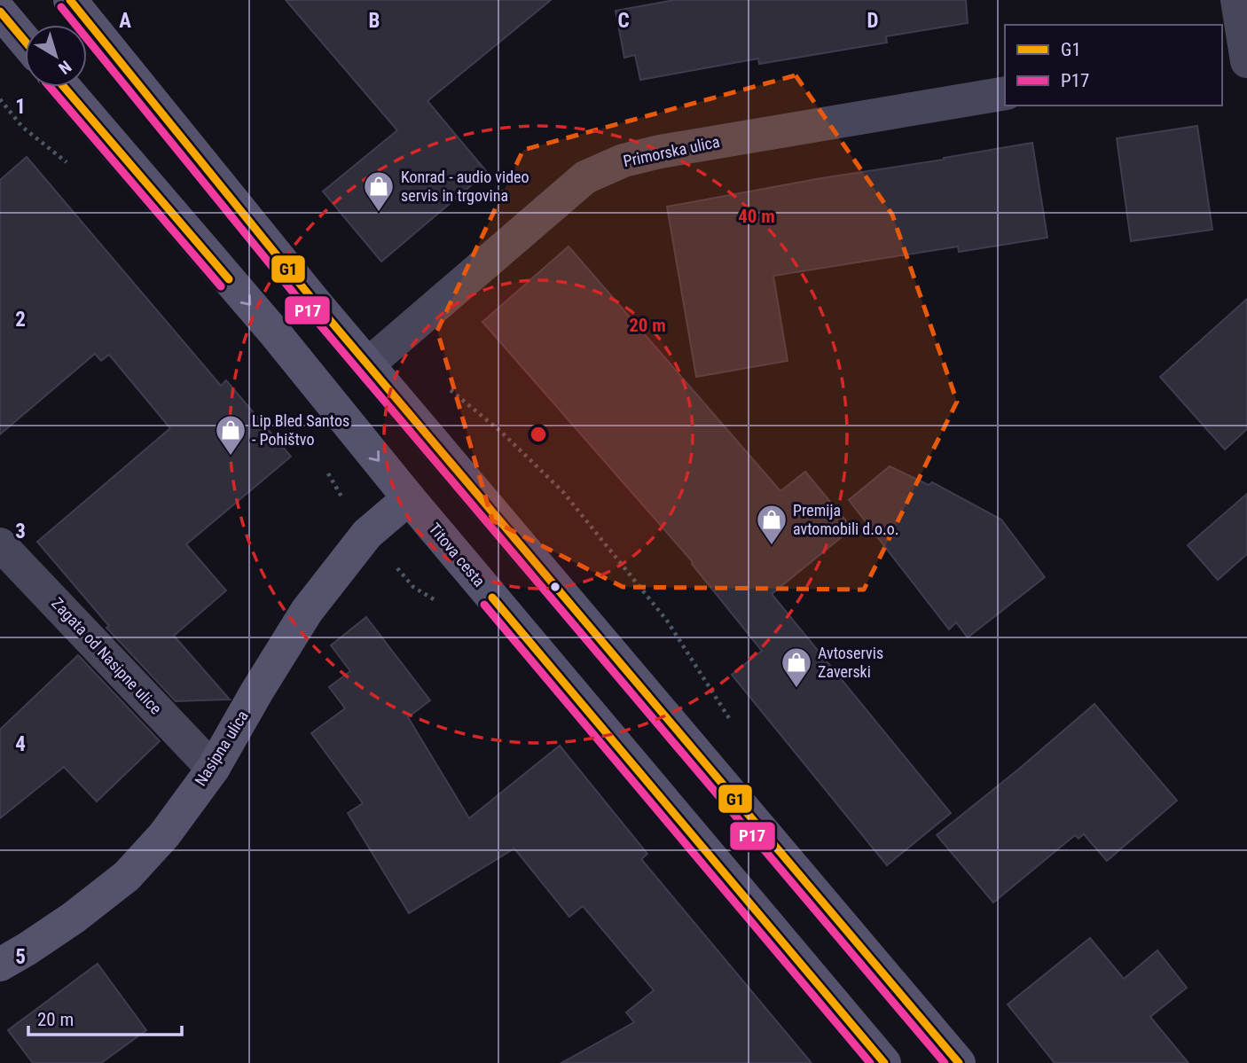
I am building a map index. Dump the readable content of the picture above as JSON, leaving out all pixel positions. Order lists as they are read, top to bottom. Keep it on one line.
{"streets":{"main road":["Titova cesta","Nasipna ulica"],"street":["Primorska ulica","Zagata od Nasipne ulice"]},"crossings":[["Titova cesta","Nasipna ulica"],["Zagata od Nasipne ulice","Nasipna ulica"]],"places":{"shop":["Konrad - audio video servis in trgovina","Lip Bled Santos - Pohištvo","Premija avtomobili d.o.o.","Avtoservis Zaverski"]},"lines":["transit line G1","transit line P17"],"legend":["G1","P17"],"scale_bar":"20 m","north":"bottom right","grid":{"columns":["A","B","C","D"],"rows":["1","2","3","4","5"]},"rings":["40 m","20 m"]}
